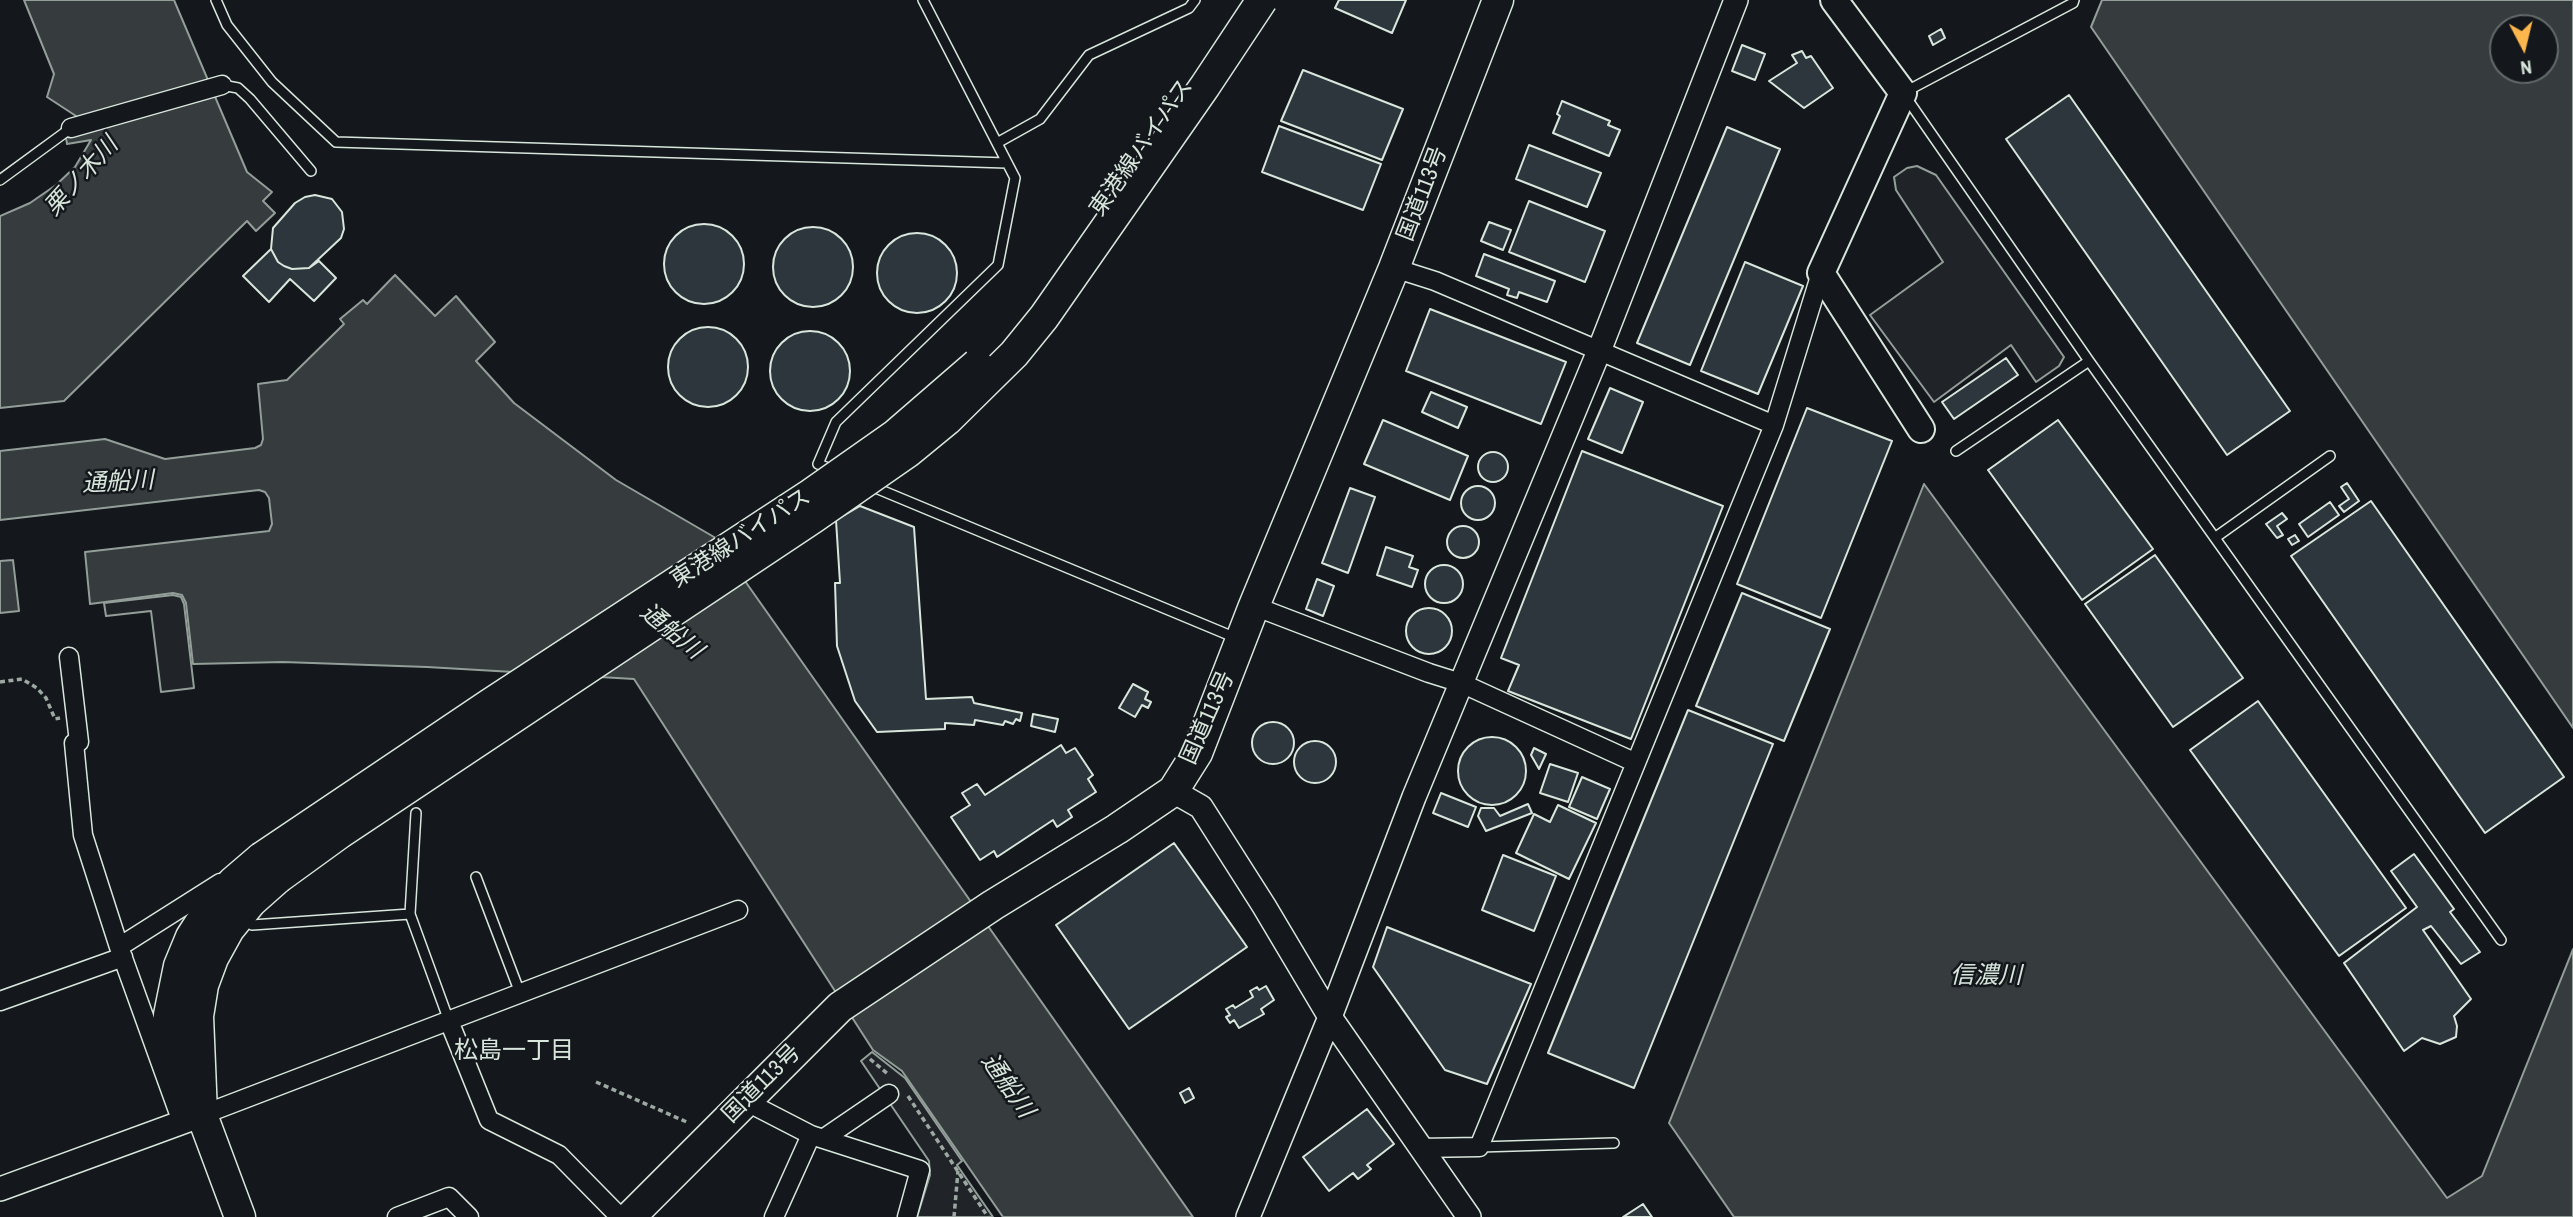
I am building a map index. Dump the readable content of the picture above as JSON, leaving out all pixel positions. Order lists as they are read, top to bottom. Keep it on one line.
{"streets":{"highway":["東港線バイパス","国道113号"]},"districts":["松島一丁目"],"water":["栗ノ木川","通船川","信濃川"],"north":"bottom"}
